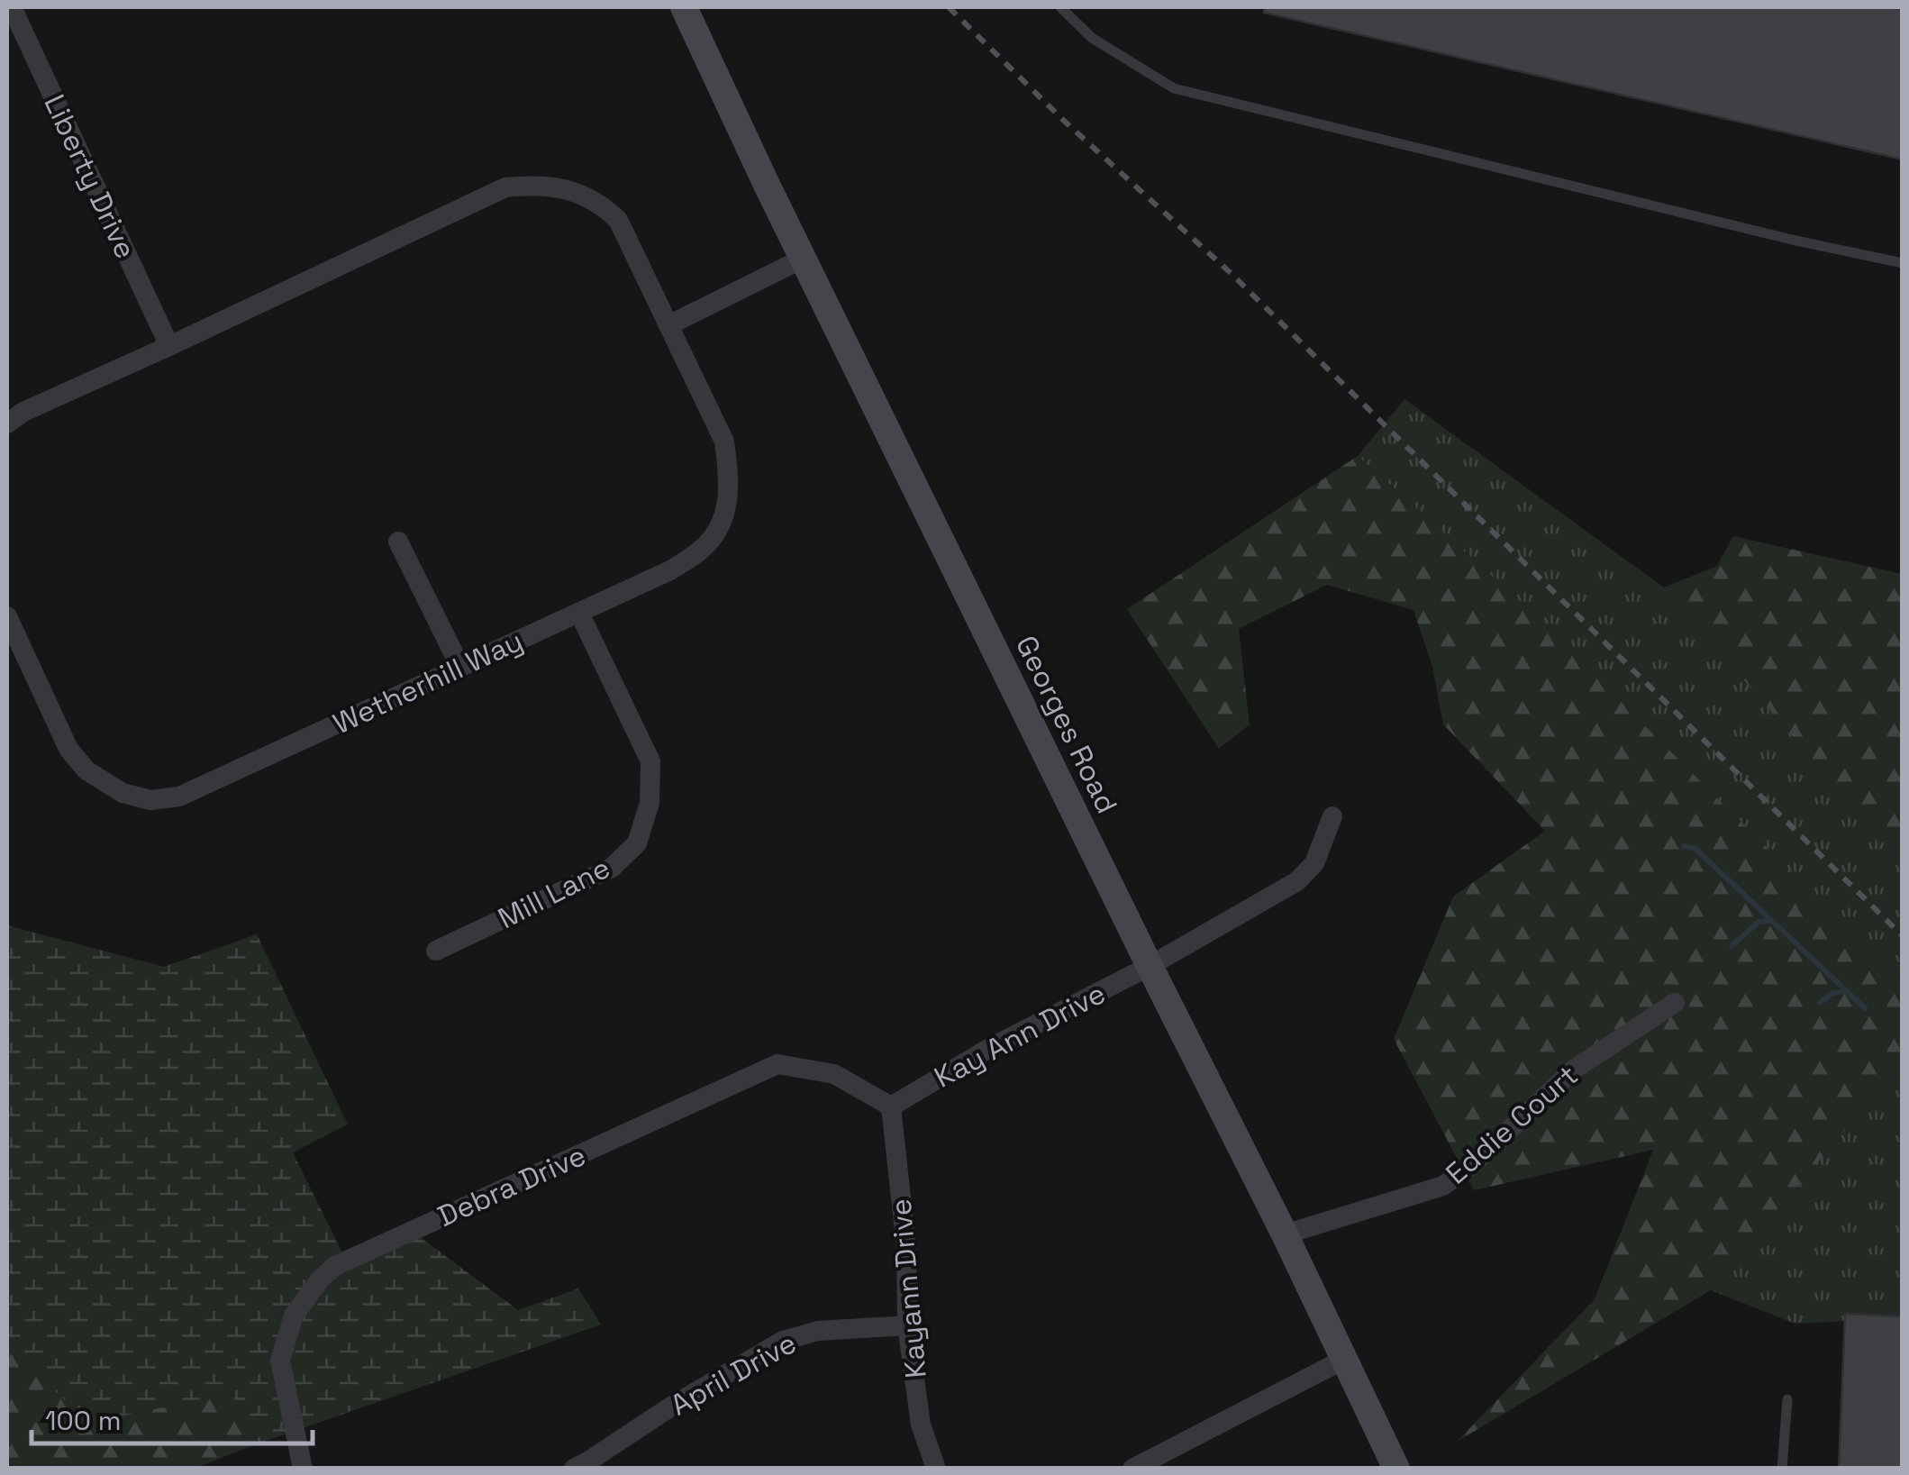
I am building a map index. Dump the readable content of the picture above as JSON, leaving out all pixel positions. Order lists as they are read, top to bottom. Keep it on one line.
{"streets":{"street":["Liberty Drive","Wetherhill Way","Georges Road","Mill Lane","Kay Ann Drive","Eddie Court","Debra Drive","Kayann Drive","April Drive"]},"crossings":[["Liberty Drive","Wetherhill Way"],["Wetherhill Way","Mill Lane"],["Georges Road","Kay Ann Drive"],["Georges Road","Eddie Court"],["Kay Ann Drive","Debra Drive"],["Kay Ann Drive","Kayann Drive"],["Debra Drive","Kayann Drive"],["Kayann Drive","April Drive"]],"scale_bar":"100 m"}
